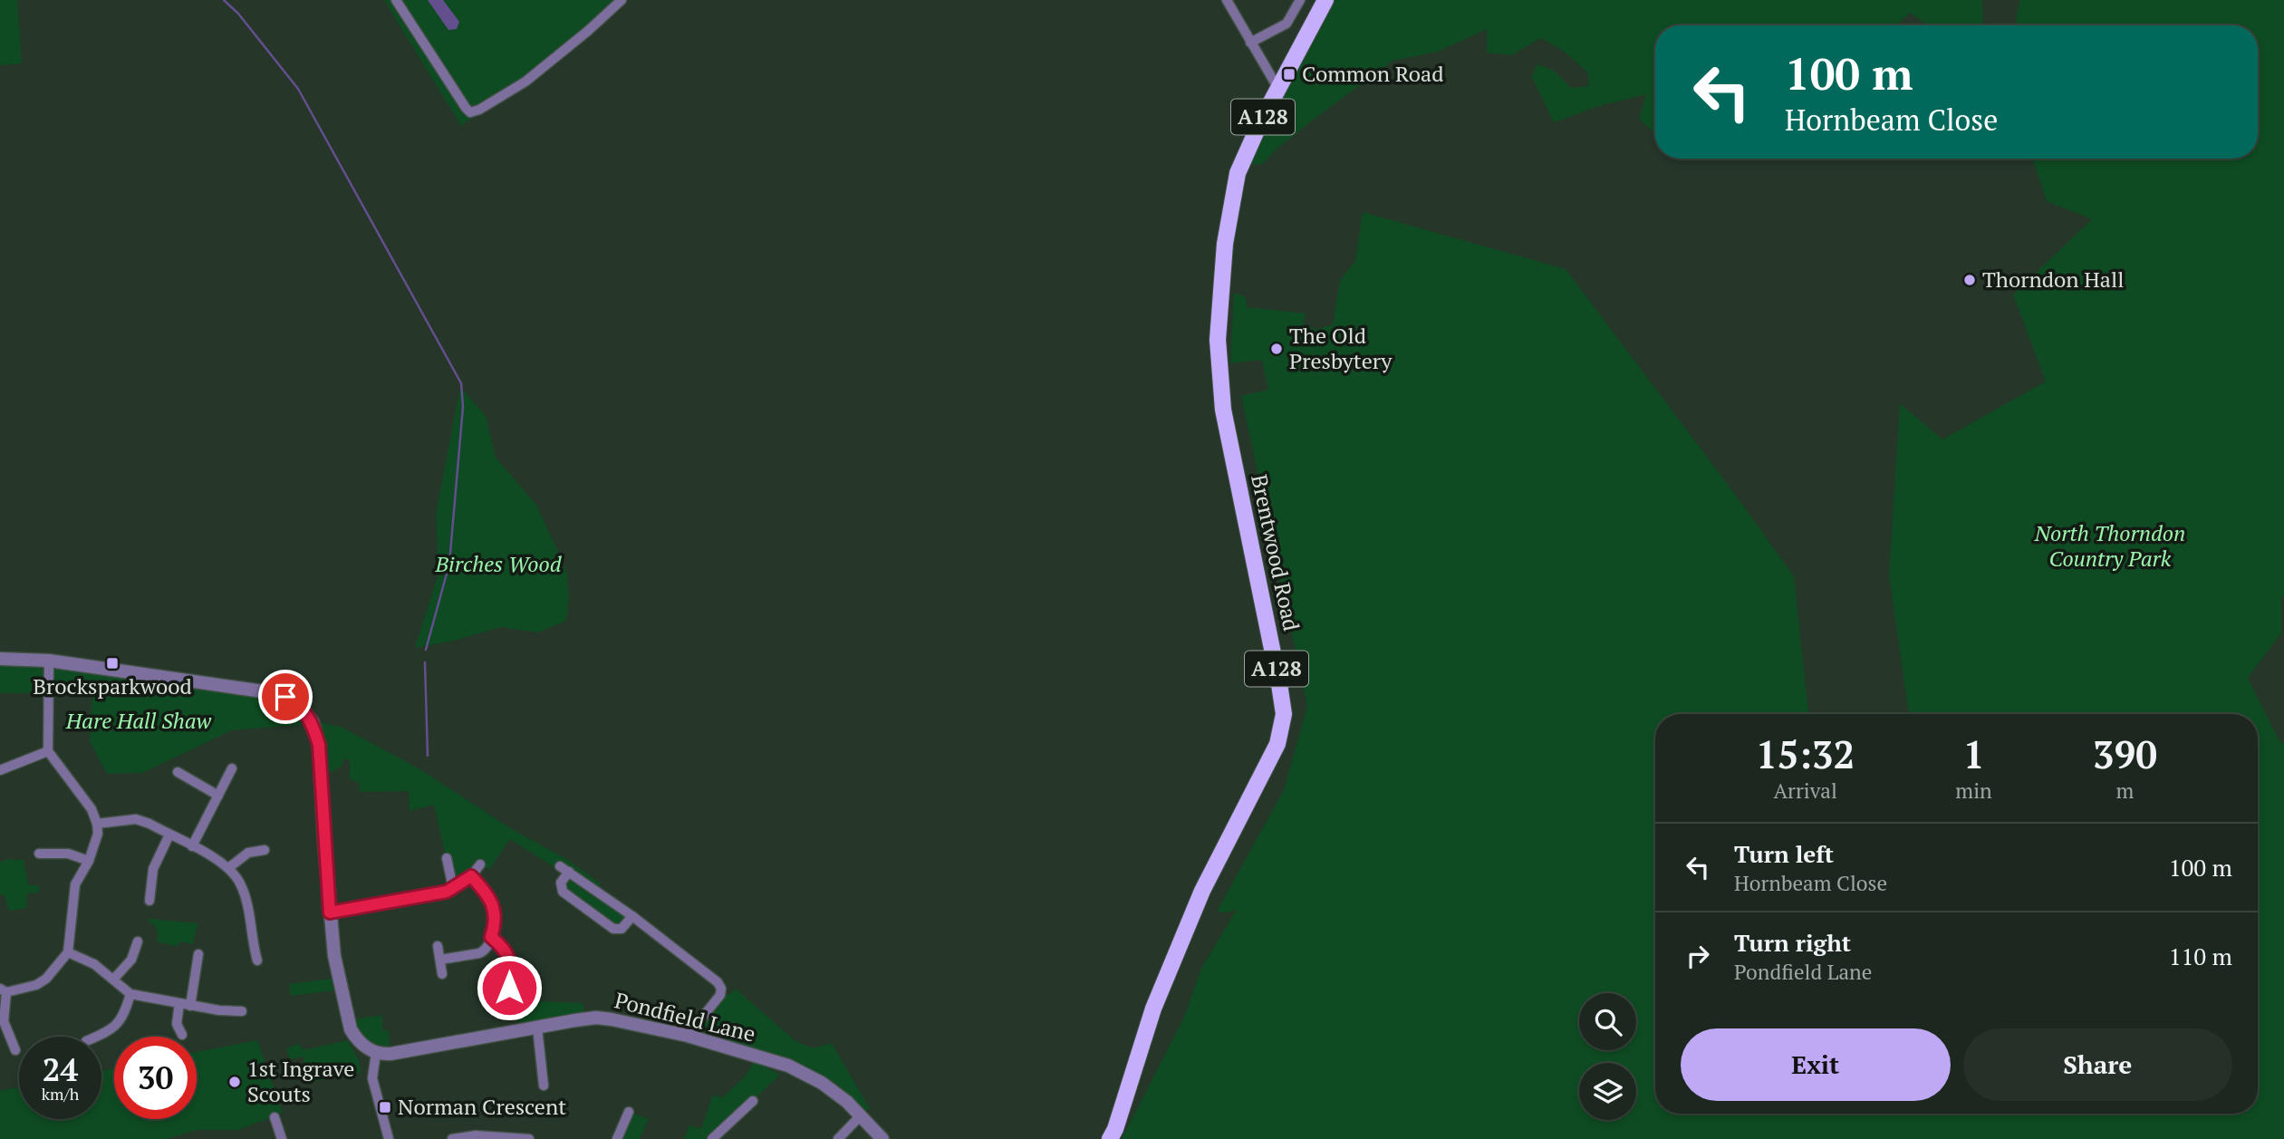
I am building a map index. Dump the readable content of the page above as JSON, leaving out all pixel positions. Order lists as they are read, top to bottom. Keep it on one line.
{"streets":{"main road":["A128","Brentwood Road"],"street":["Pondfield Lane"]},"parks":["North Thorndon Country Park","Birches Wood","Hare Hall Shaw"],"places":{"transit":["Common Road","Brocksparkwood","Norman Crescent"],"other":["Thorndon Hall","The Old Presbytery","1st Ingrave Scouts"]},"page":{"turn":["100 m","Hornbeam Close"],"eta":["15:32","Arrival","1","min","390","m"],"list":[{"name":"Turn left","note":"Hornbeam Close","value":"100 m"},{"name":"Turn right","note":"Pondfield Lane","value":"110 m"}],"buttons":["Exit","Share"],"speed":"24 km/h","limit":"30"}}
